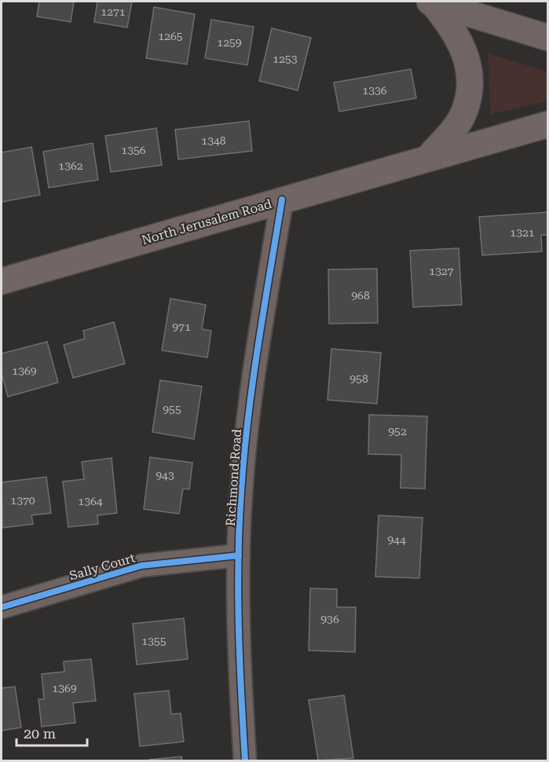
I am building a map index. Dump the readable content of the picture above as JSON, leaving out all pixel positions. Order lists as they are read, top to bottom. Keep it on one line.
{"streets":{"main road":["North Jerusalem Road"],"street":["Richmond Road","Sally Court"]},"crossings":[["North Jerusalem Road","Richmond Road"],["Richmond Road","Sally Court"]],"house_numbers":["1271","1265","1259","1253","1336","1348","1356","1362","1321","1327","968","971","1369","958","955","952","943","1370","1364","944","936","1355","1369"],"scale_bar":"20 m"}
